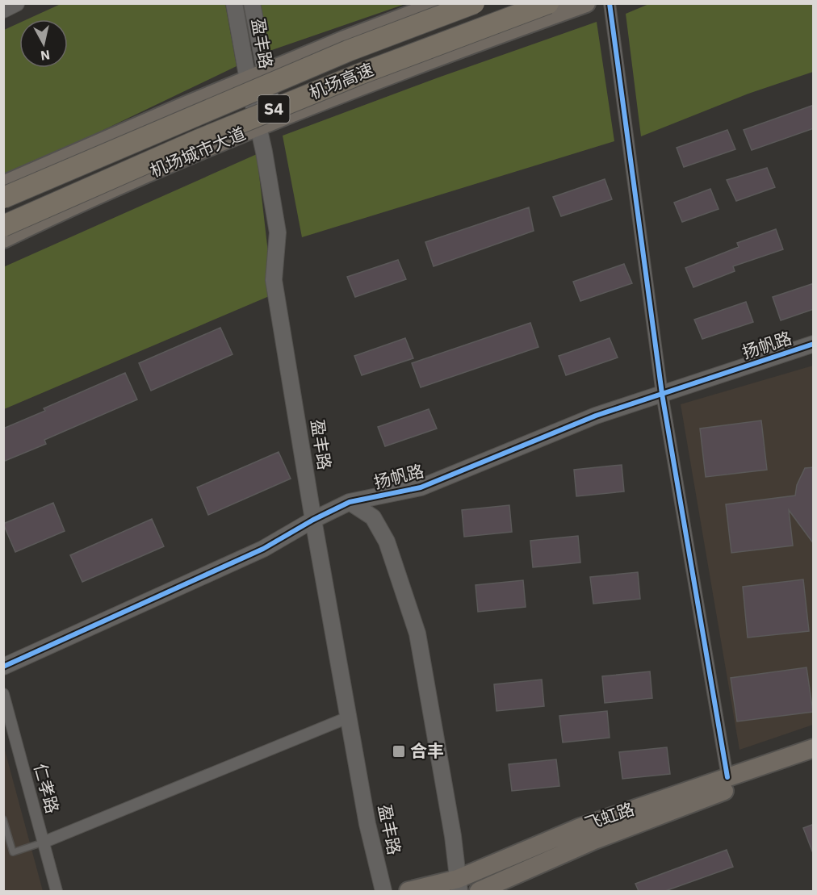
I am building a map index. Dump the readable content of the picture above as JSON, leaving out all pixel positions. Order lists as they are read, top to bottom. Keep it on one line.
{"streets":{"highway":["机场高速","S4"],"main road":["盈丰路","机场城市大道","扬帆路","飞虹路"],"street":["仁孝路"]},"crossings":[["盈丰路","机场城市大道"],["盈丰路","扬帆路"]],"places":{"transit":["合丰"]},"north":"bottom"}
